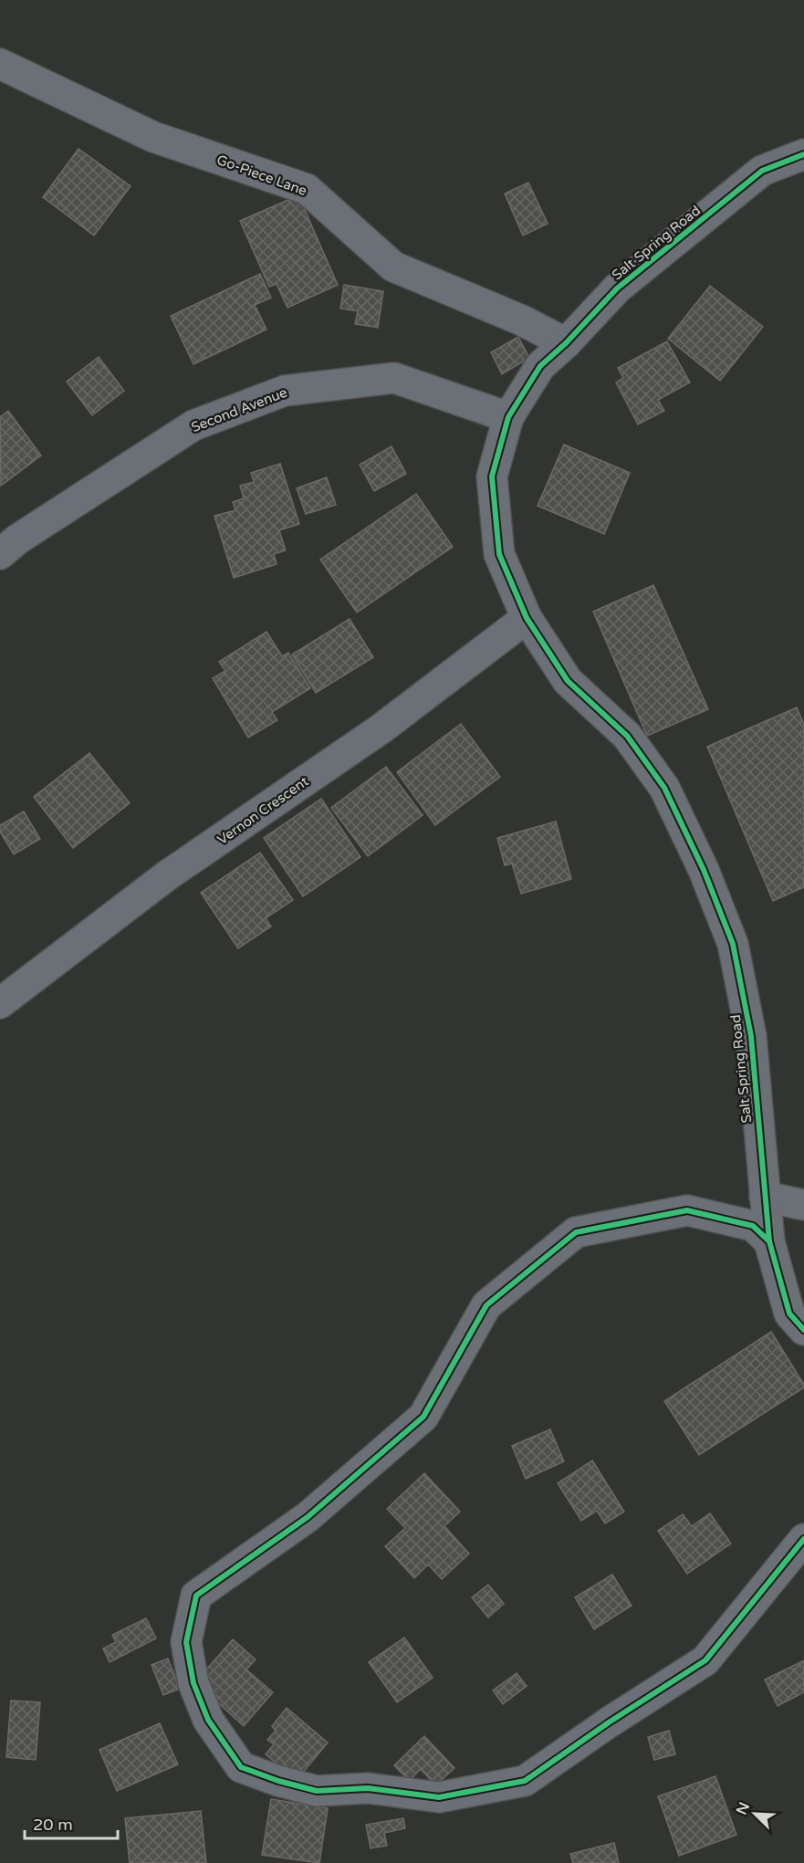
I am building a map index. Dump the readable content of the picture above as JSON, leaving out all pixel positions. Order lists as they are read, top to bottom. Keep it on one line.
{"streets":{"street":["Go-Piece Lane","Salt Spring Road","Second Avenue","Vernon Crescent"]},"crossings":[["Go-Piece Lane","Salt Spring Road"],["Salt Spring Road","Second Avenue"],["Salt Spring Road","Vernon Crescent"]],"scale_bar":"20 m","north":"top left"}
